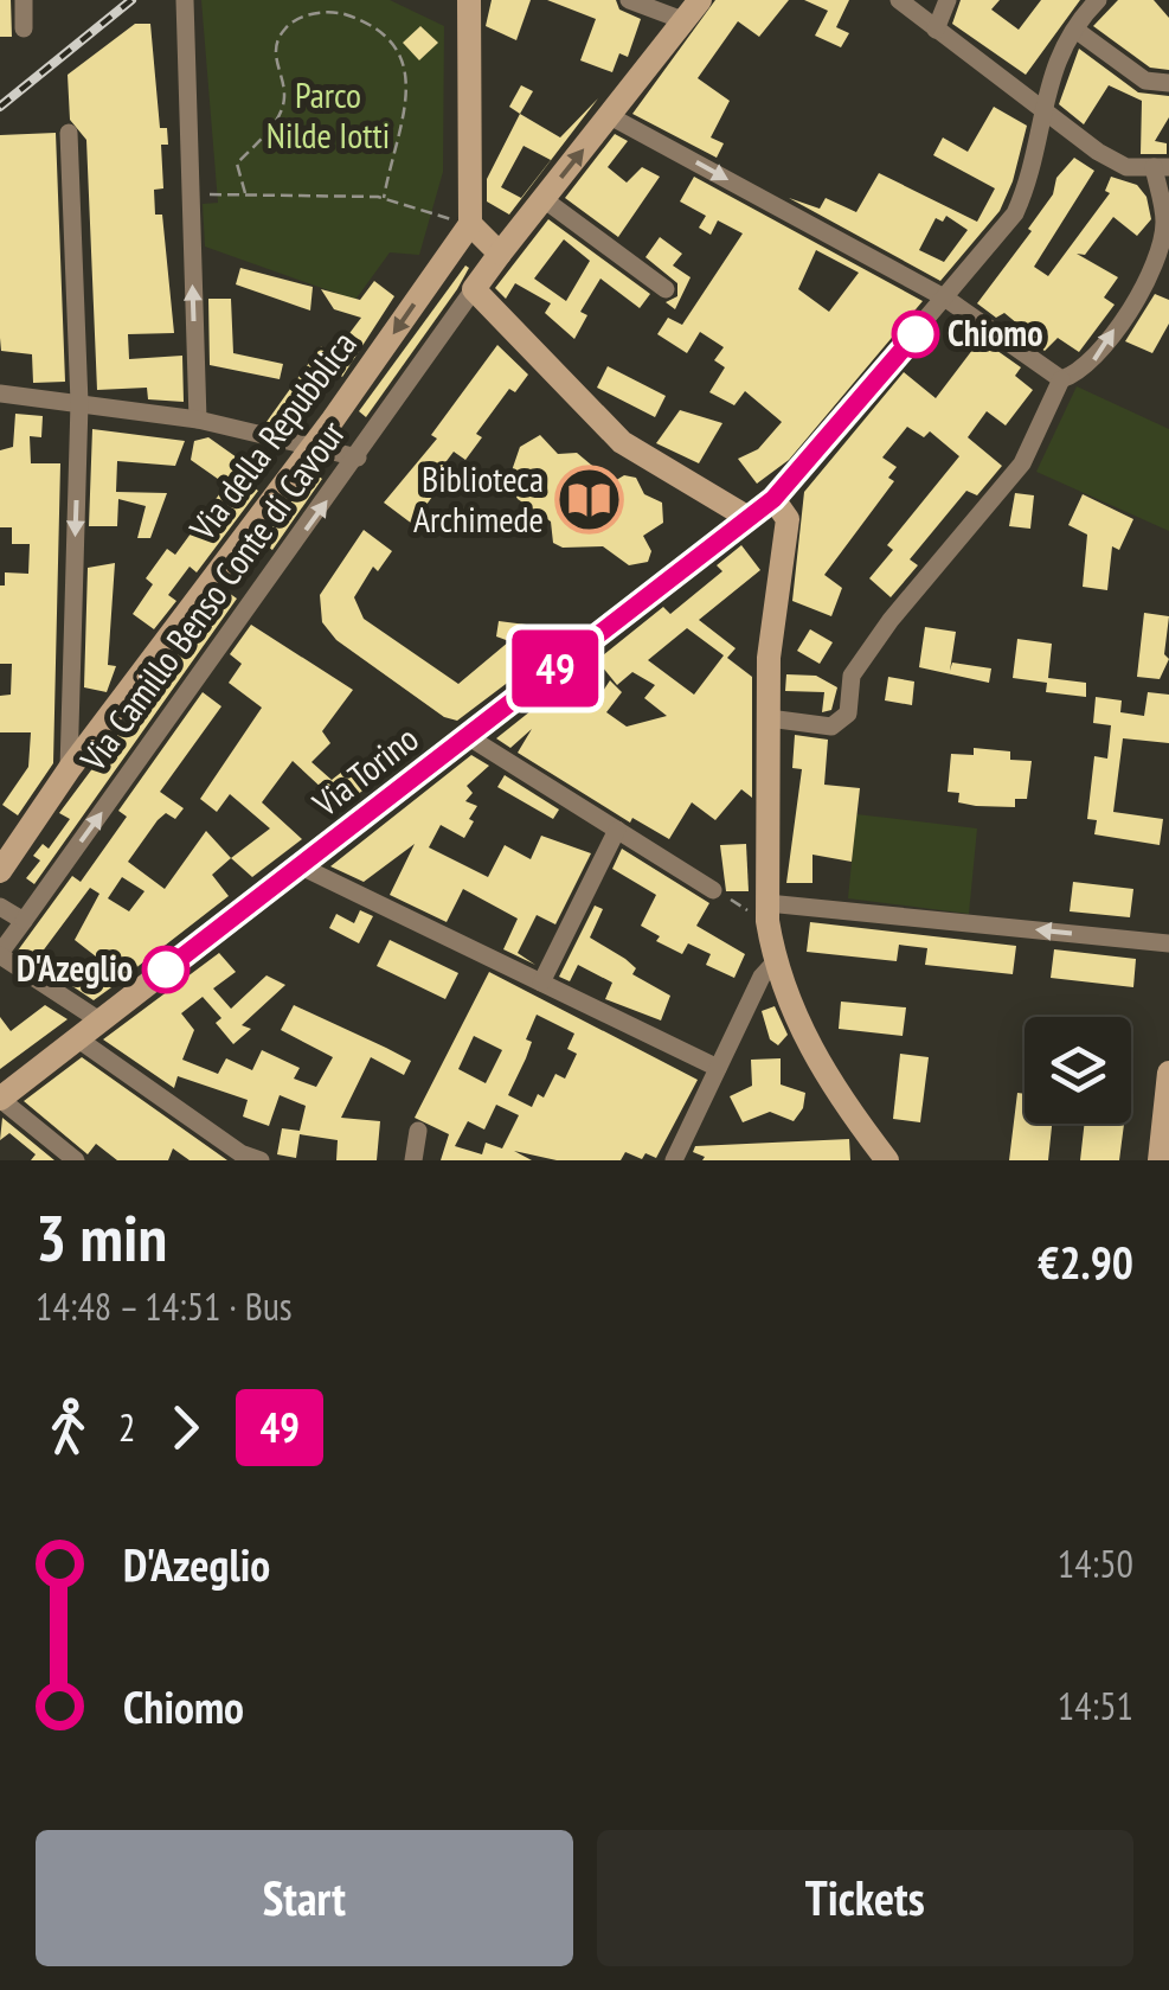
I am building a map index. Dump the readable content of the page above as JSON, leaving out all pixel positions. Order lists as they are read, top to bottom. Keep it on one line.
{"streets":{"street":["Via della Repubblica","Via Camillo Benso Conte di Cavour","Via Torino"]},"crossings":[["Via Camillo Benso Conte di Cavour","Via Torino"]],"one_way":["Via Camillo Benso Conte di Cavour"],"parks":["Parco Nilde Iotti"],"places":{"other":["Chiomo","D'Azeglio"],"library":["Biblioteca Archimede"]},"lines":["bus line 49"],"page":{"on_map":"49","heading":["3 min","14:48 – 14:51 · Bus","€2.90"],"legs":["2","49"],"list":[{"name":"D'Azeglio","value":"14:50"},{"name":"Chiomo","value":"14:51"}],"buttons":["Start","Tickets"]}}
